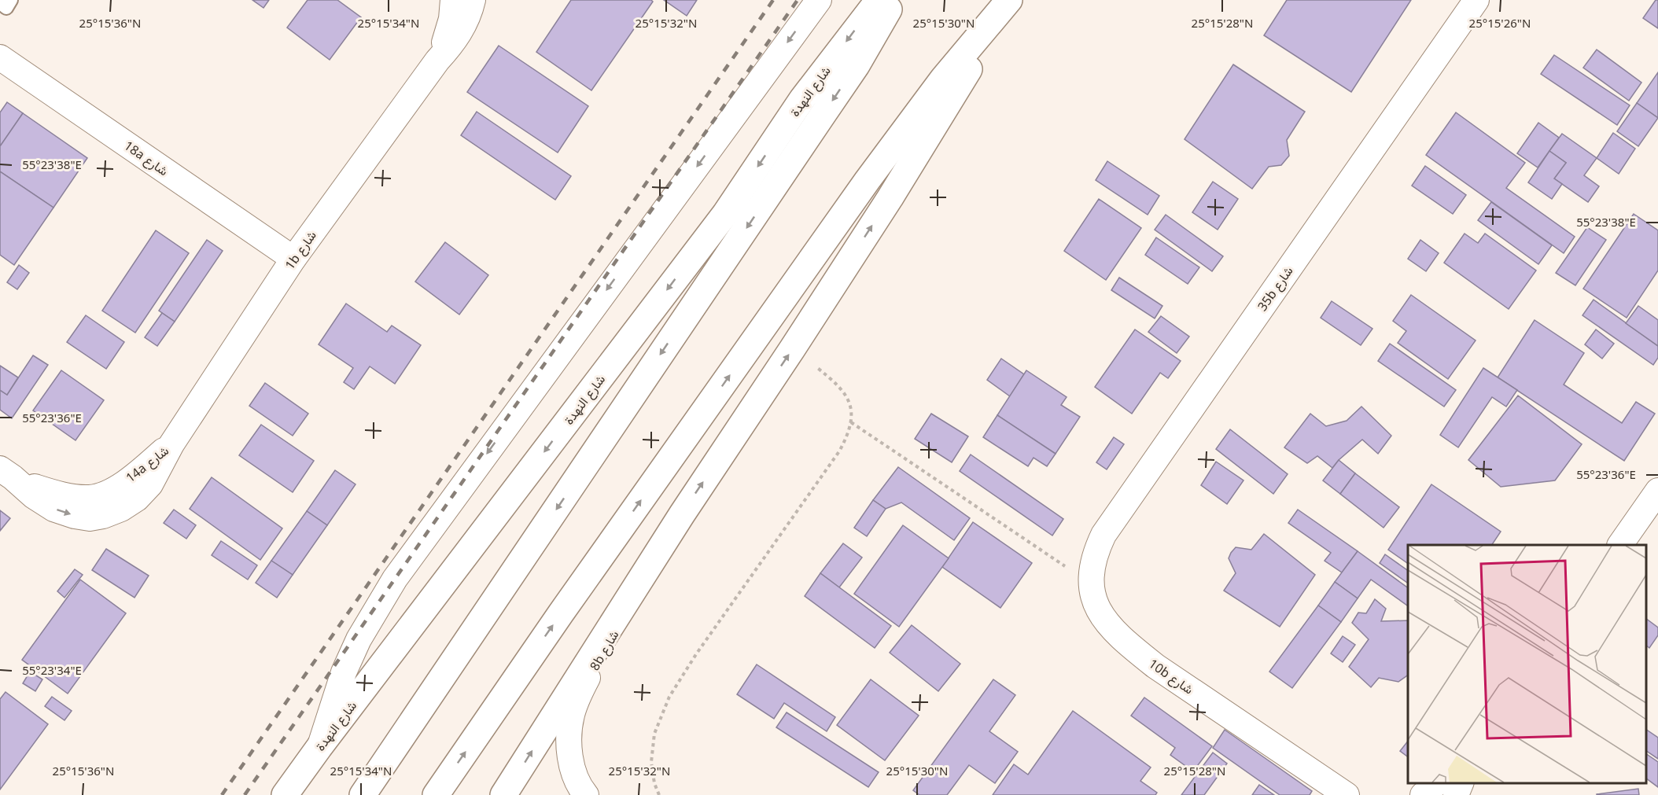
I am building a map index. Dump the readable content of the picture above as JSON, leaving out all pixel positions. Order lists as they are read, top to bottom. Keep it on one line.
{"streets":{"main road":["شارع النهدة"],"street":["18a شارع","1b شارع","35b شارع","14a شارع","8b شارع","10b شارع"]},"crossings":[["18a شارع","1b شارع"],["1b شارع","14a شارع"],["35b شارع","10b شارع"]],"coordinates":["25°15'36\"N","25°15'34\"N","25°15'32\"N","25°15'30\"N","25°15'28\"N","25°15'26\"N","55°23'38\"E","55°23'36\"E","55°23'34\"E"]}
